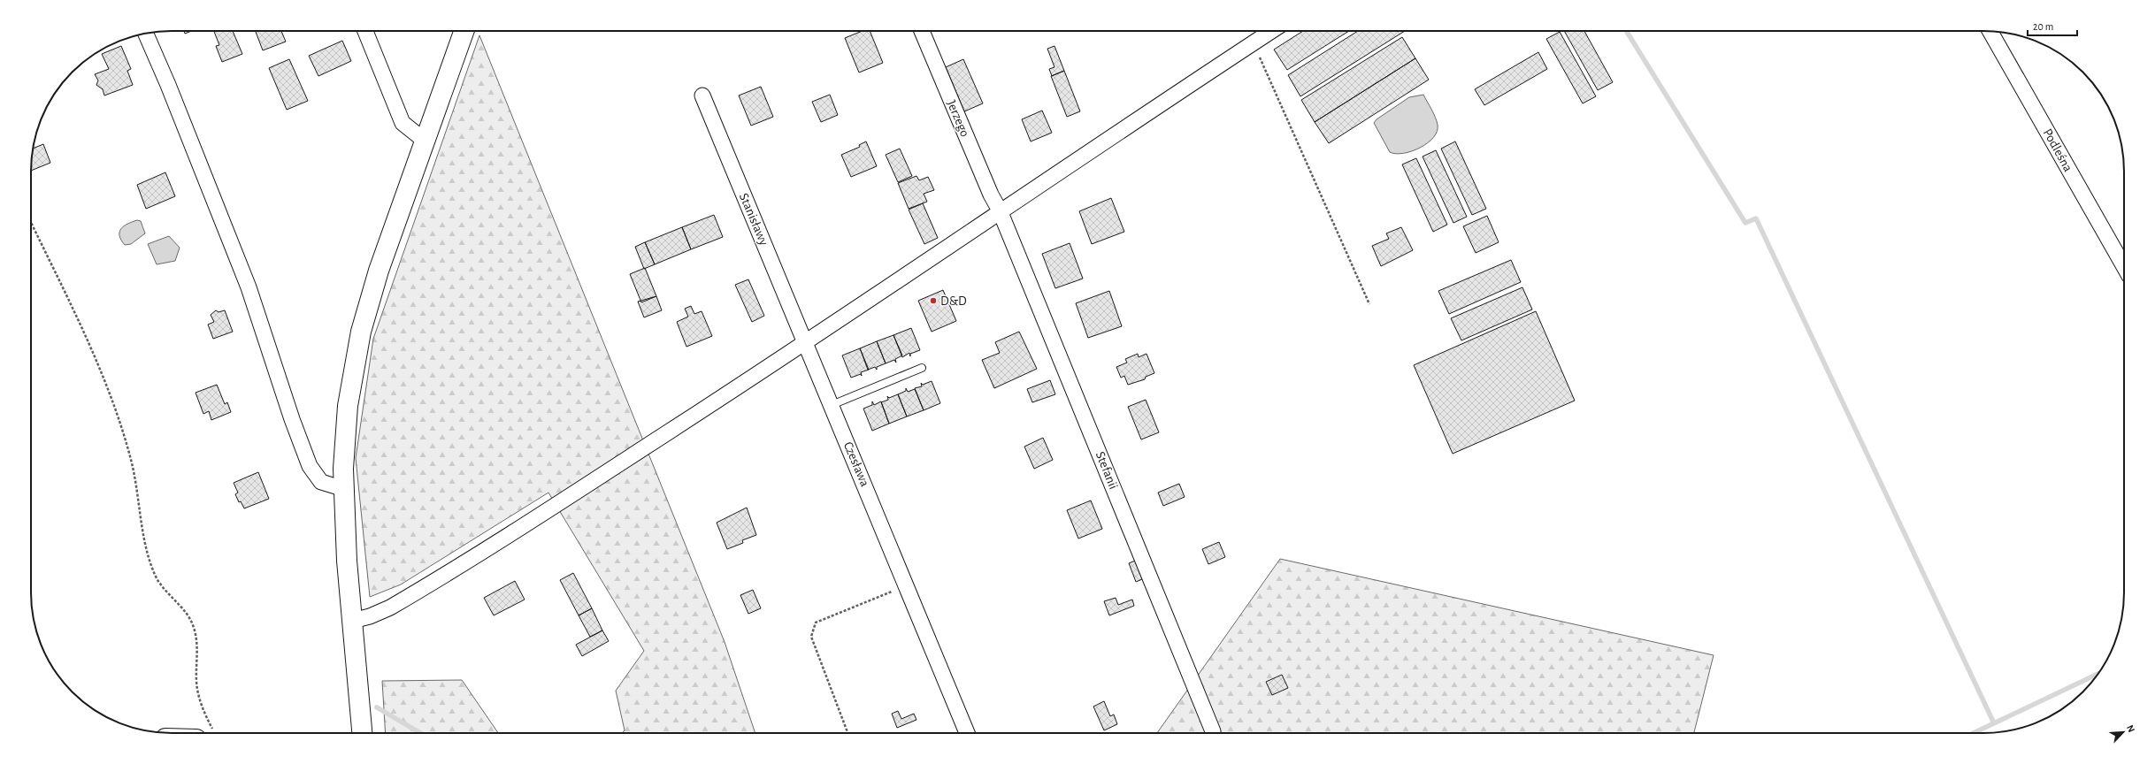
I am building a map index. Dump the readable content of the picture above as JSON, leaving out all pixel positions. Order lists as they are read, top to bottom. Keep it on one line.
{"streets":{"street":["Jerzego","Podleśna","Stanisławy","Czesława","Stefanii"]},"crossings":[["Jerzego","Stefanii"],["Stanisławy","Czesława"]],"places":["D&D"],"scale_bar":"20 m","north":"top right"}
